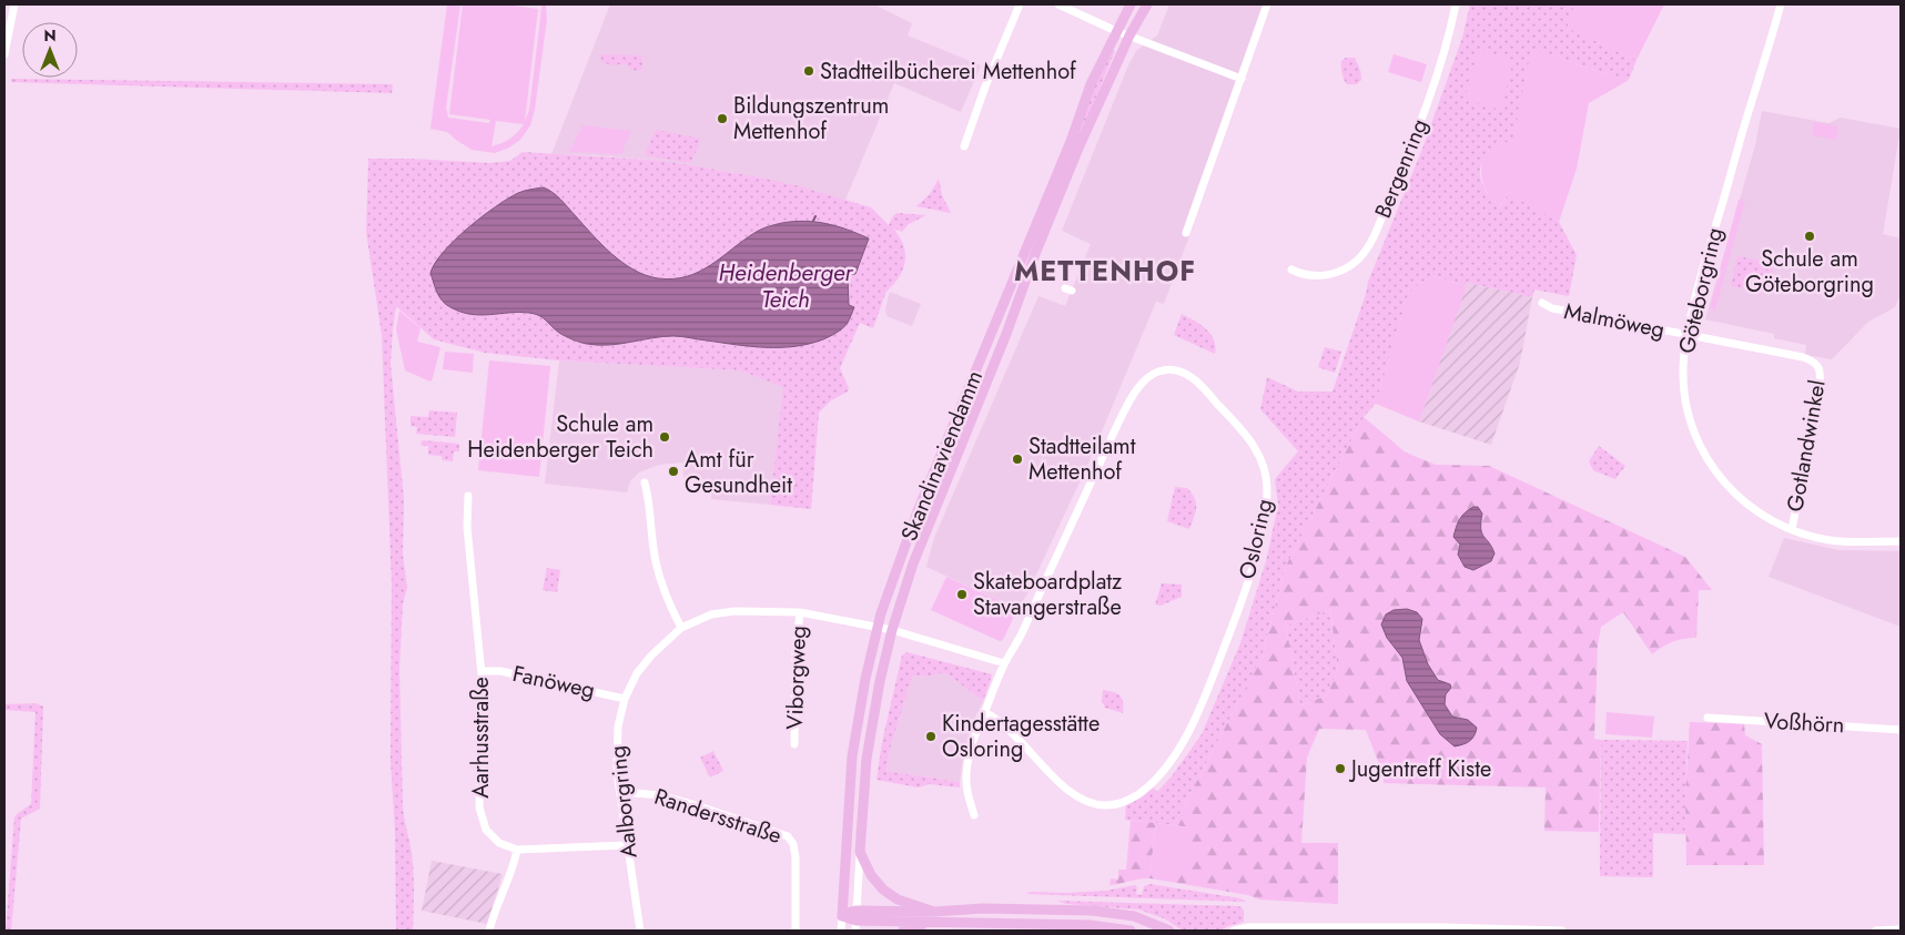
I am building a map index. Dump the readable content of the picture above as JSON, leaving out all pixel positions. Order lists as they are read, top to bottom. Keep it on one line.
{"streets":{"main road":["Skandinaviendamm"],"street":["Bergenring","Göteborgring","Malmöweg","Gotlandwinkel","Osloring","Viborgweg","Fanöweg","Voßhörn","Aarhusstraße","Aalborgring","Randersstraße"]},"crossings":[["Göteborgring","Malmöweg"],["Göteborgring","Gotlandwinkel"],["Malmöweg","Gotlandwinkel"],["Skandinaviendamm","Aalborgring"],["Osloring","Aalborgring"],["Viborgweg","Aalborgring"],["Fanöweg","Aarhusstraße"],["Fanöweg","Aalborgring"],["Aarhusstraße","Aalborgring"],["Aalborgring","Randersstraße"]],"districts":["METTENHOF"],"water":["Heidenberger Teich"],"places":["Stadtteilbücherei Mettenhof","Bildungszentrum Mettenhof","Schule am Göteborgring","Schule am Heidenberger Teich","Stadtteilamt Mettenhof","Amt für Gesundheit","Skateboardplatz Stavangerstraße","Kindertagesstätte Osloring","Jugentreff Kiste"],"north":"top"}
